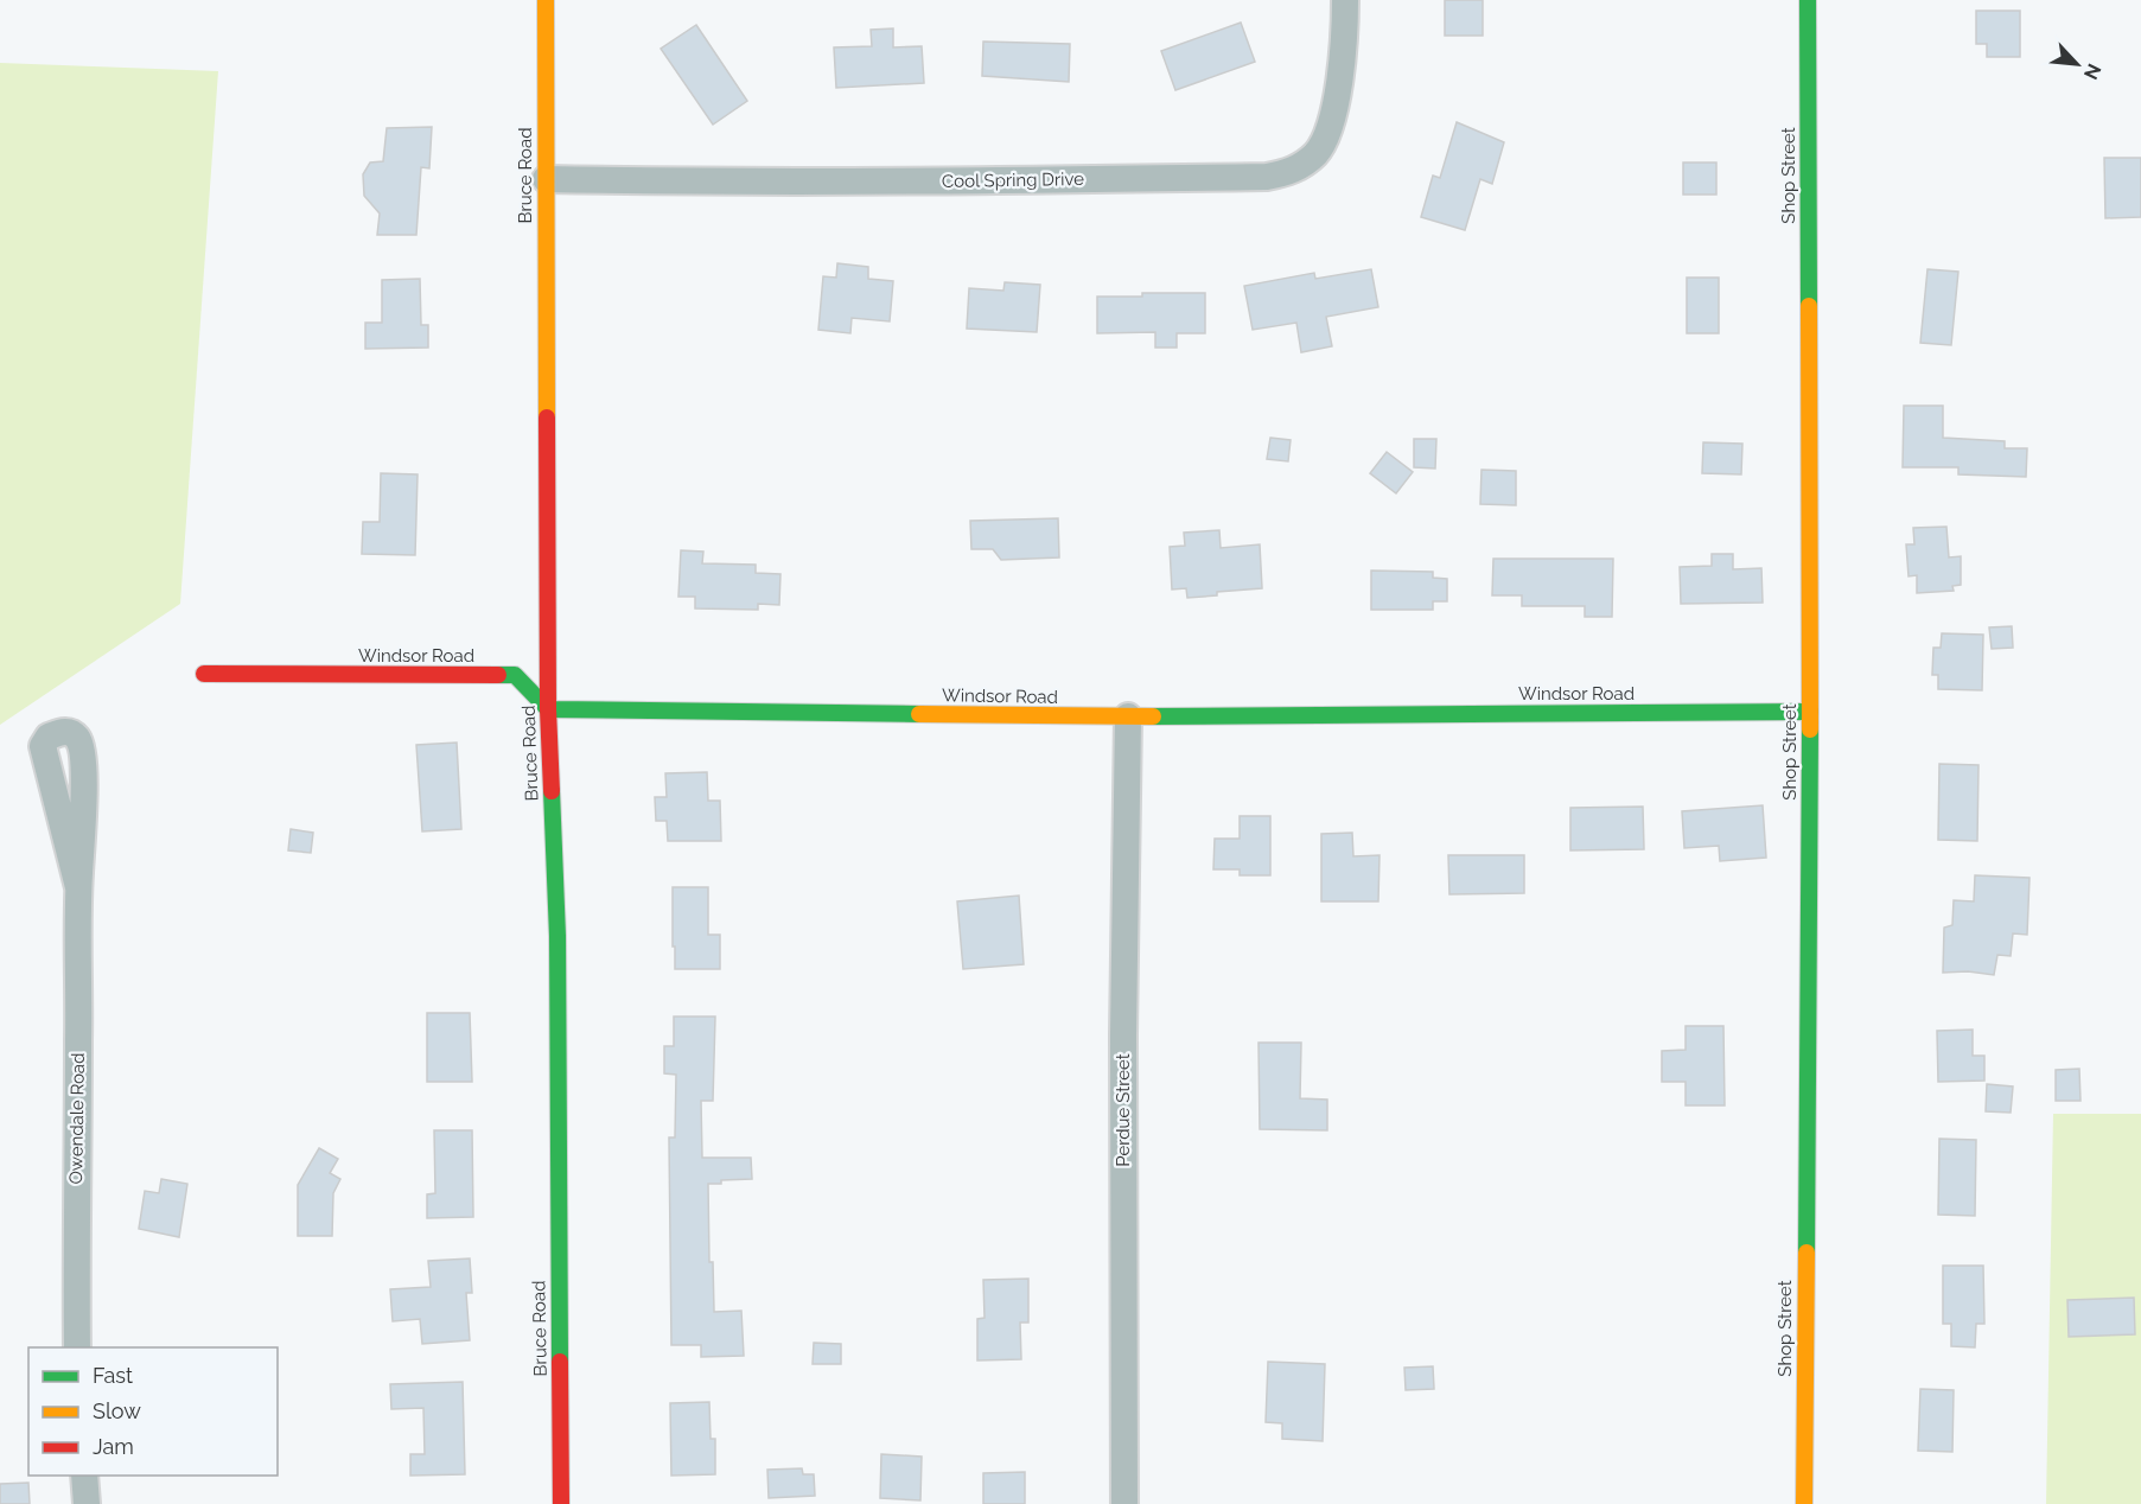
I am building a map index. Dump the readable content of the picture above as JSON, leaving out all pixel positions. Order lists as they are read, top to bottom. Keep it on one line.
{"streets":{"street":["Bruce Road","Shop Street","Cool Spring Drive","Windsor Road","Perdue Street","Owendale Road"]},"crossings":[["Bruce Road","Cool Spring Drive"],["Bruce Road","Windsor Road"],["Shop Street","Windsor Road"],["Windsor Road","Perdue Street"]],"legend":["Fast","Slow","Jam"],"north":"bottom right"}
